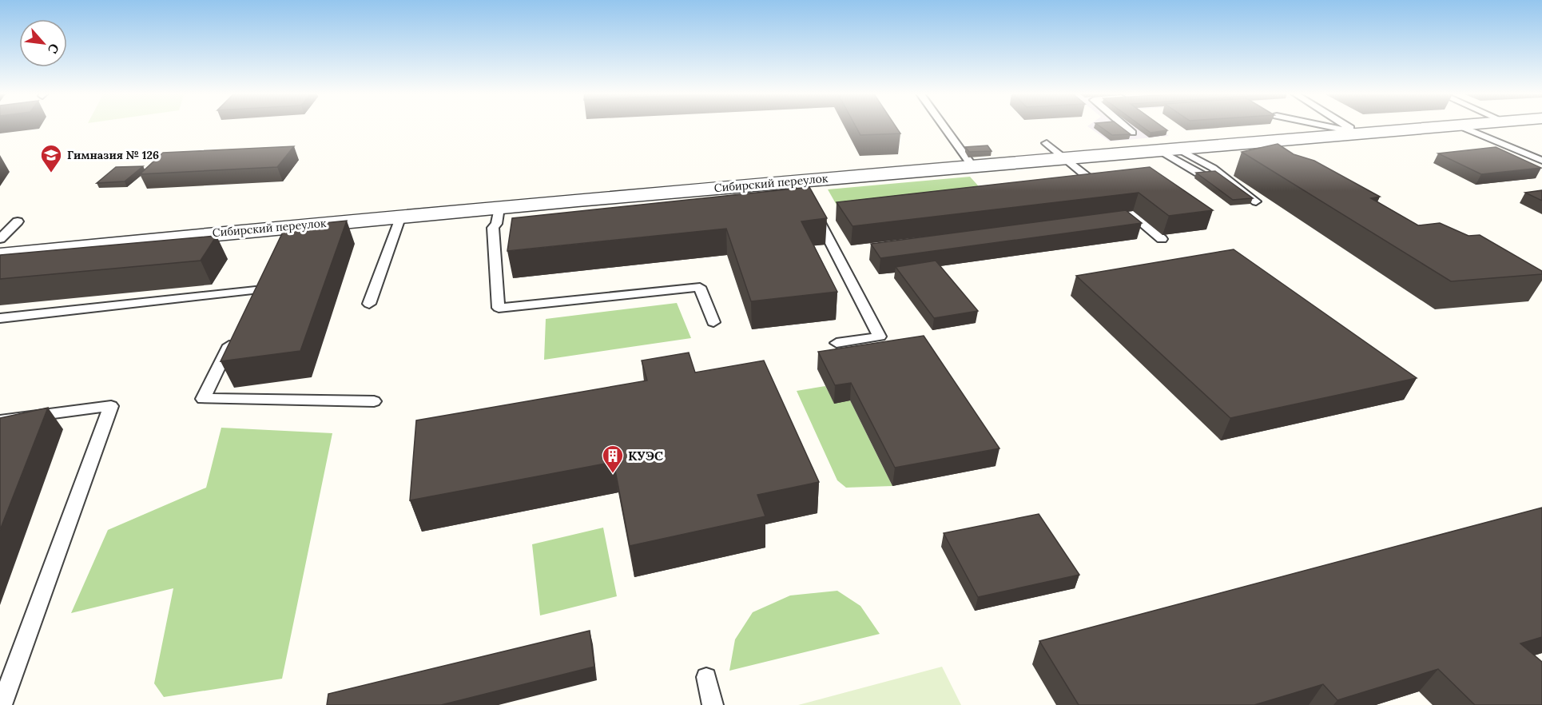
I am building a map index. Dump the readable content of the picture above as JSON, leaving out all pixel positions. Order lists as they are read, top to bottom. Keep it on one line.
{"streets":{"street":["Сибирский переулок"]},"places":{"school or university":["Гимназия № 126"],"building":["КУЭС"]},"north":"bottom right"}
